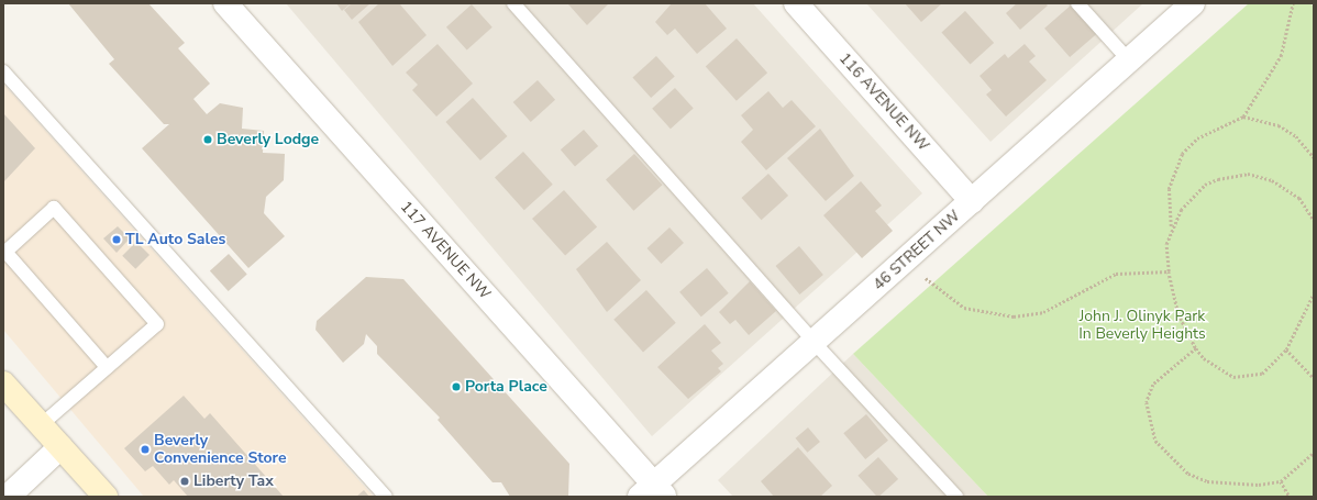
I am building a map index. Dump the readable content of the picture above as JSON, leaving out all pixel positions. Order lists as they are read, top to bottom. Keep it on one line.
{"streets":{"street":["116 AVENUE NW","117 AVENUE NW","46 STREET NW"]},"crossings":[["116 AVENUE NW","46 STREET NW"],["117 AVENUE NW","46 STREET NW"]],"parks":["John J. Olinyk Park In Beverly Heights"],"places":["Beverly Lodge","TL Auto Sales","Porta Place","Beverly Convenience Store","Liberty Tax"]}
